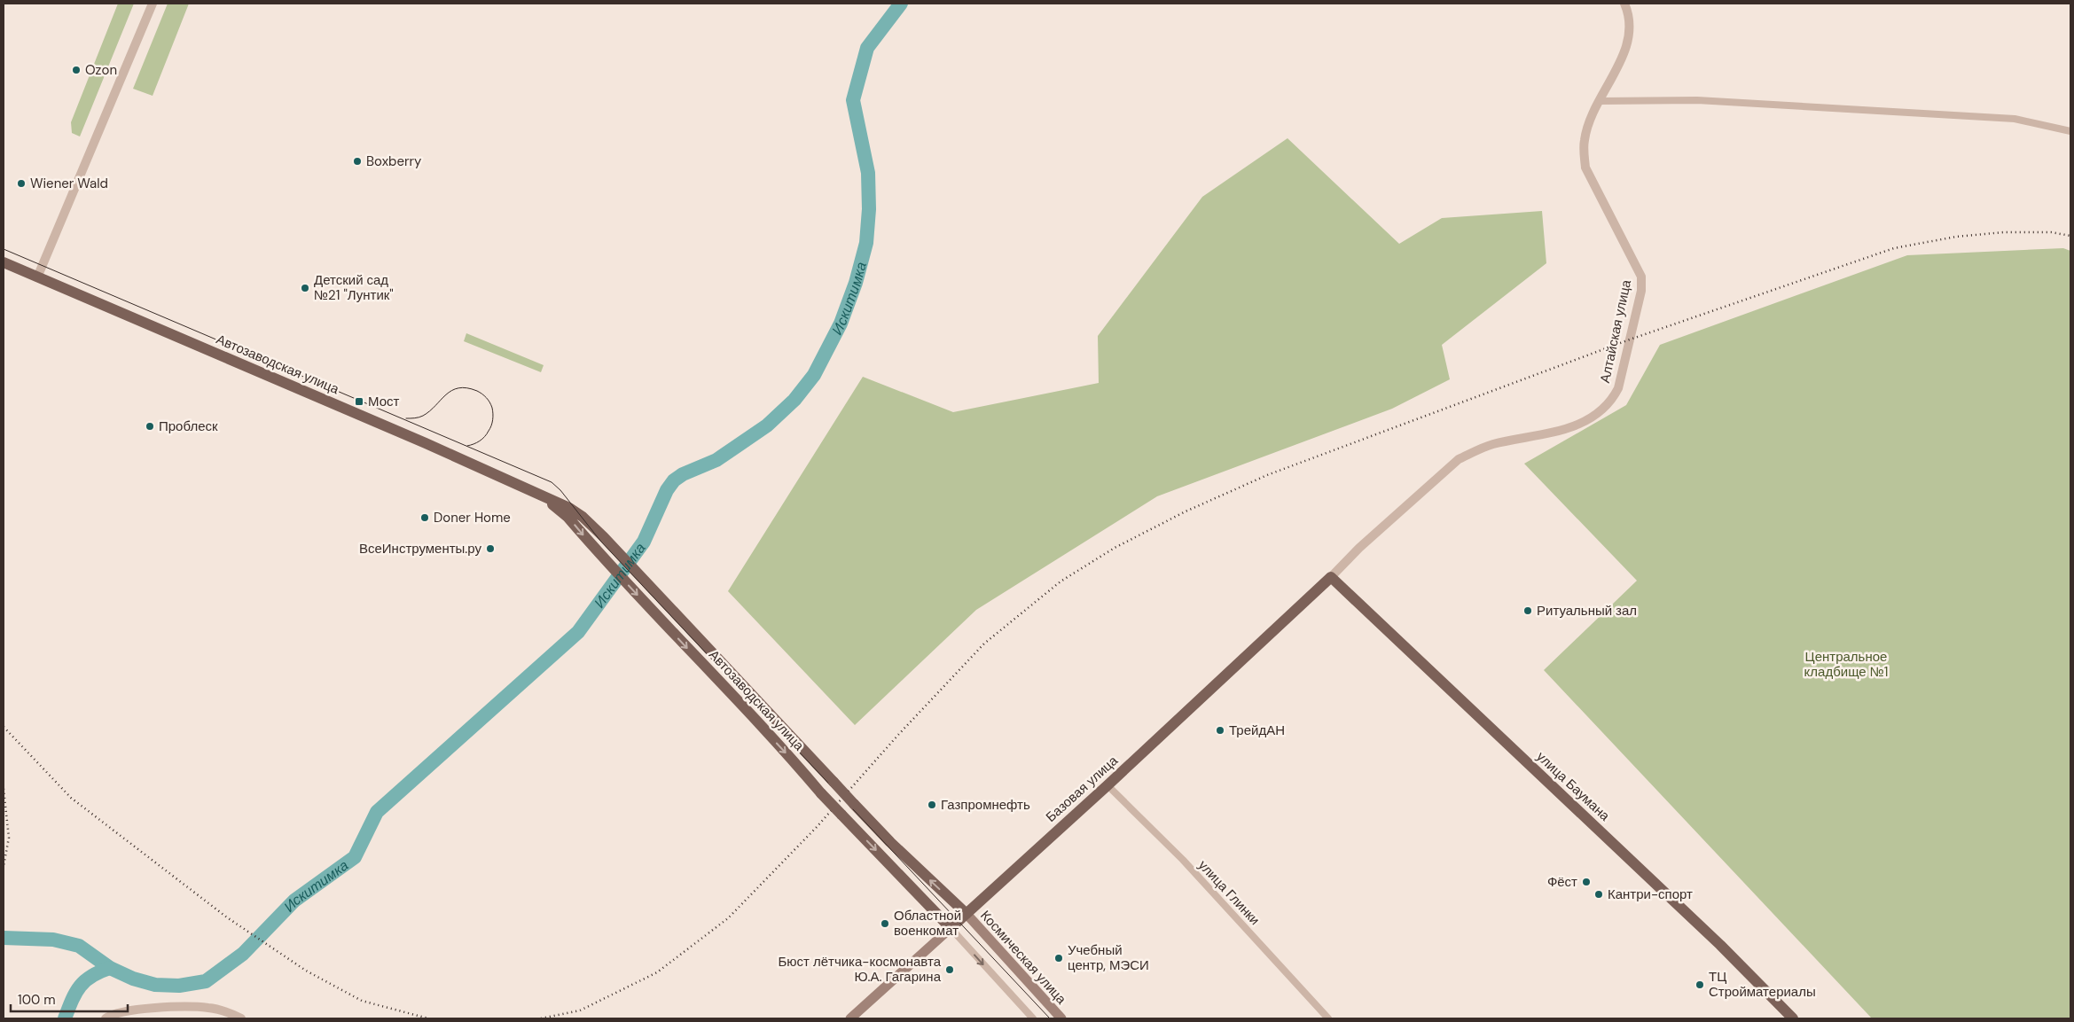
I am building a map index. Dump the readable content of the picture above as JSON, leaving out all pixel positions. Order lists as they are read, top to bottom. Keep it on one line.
{"streets":{"main road":["Автозаводская улица","улица Баумана","Базовая улица","Космическая улица"],"street":["Алтайская улица","улица Глинки"]},"crossings":[["Алтайская улица","улица Баумана"],["Алтайская улица","Базовая улица"],["Автозаводская улица","Базовая улица"],["Автозаводская улица","Космическая улица"],["улица Баумана","Базовая улица"],["Базовая улица","улица Глинки"],["Базовая улица","Космическая улица"]],"water":["Искитимка"],"parks":["Центральное кладбище №1"],"places":{"other":["Ozon","Boxberry","Wiener Wald","Детский сад №21 \"Лунтик\"","Проблеск","Doner Home","ВсеИнструменты.ру","Ритуальный зал","ТрейдАН","Газпромнефть","Фёст","Кантри-спорт","Областной военкомат","Учебный центр, МЭСИ","Бюст лётчика-космонавта Ю.А. Гагарина","ТЦ Стройматериалы"],"transit":["Мост"]},"scale_bar":"100 m"}
